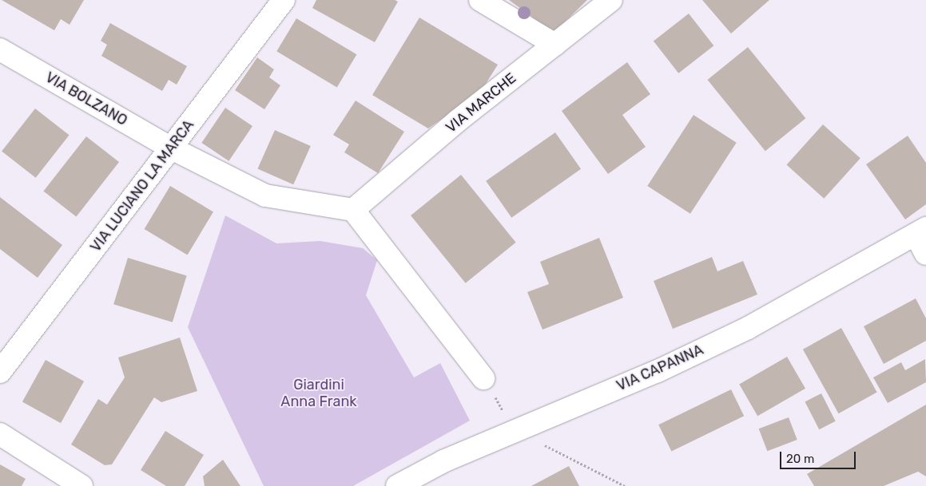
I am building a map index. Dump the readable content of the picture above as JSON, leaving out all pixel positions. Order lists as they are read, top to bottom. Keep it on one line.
{"streets":{"street":["VIA BOLZANO","VIA MARCHE","VIA LUCIANO LA MARCA","VIA CAPANNA"]},"crossings":[["VIA BOLZANO","VIA LUCIANO LA MARCA"]],"parks":["Giardini Anna Frank"],"scale_bar":"20 m"}
